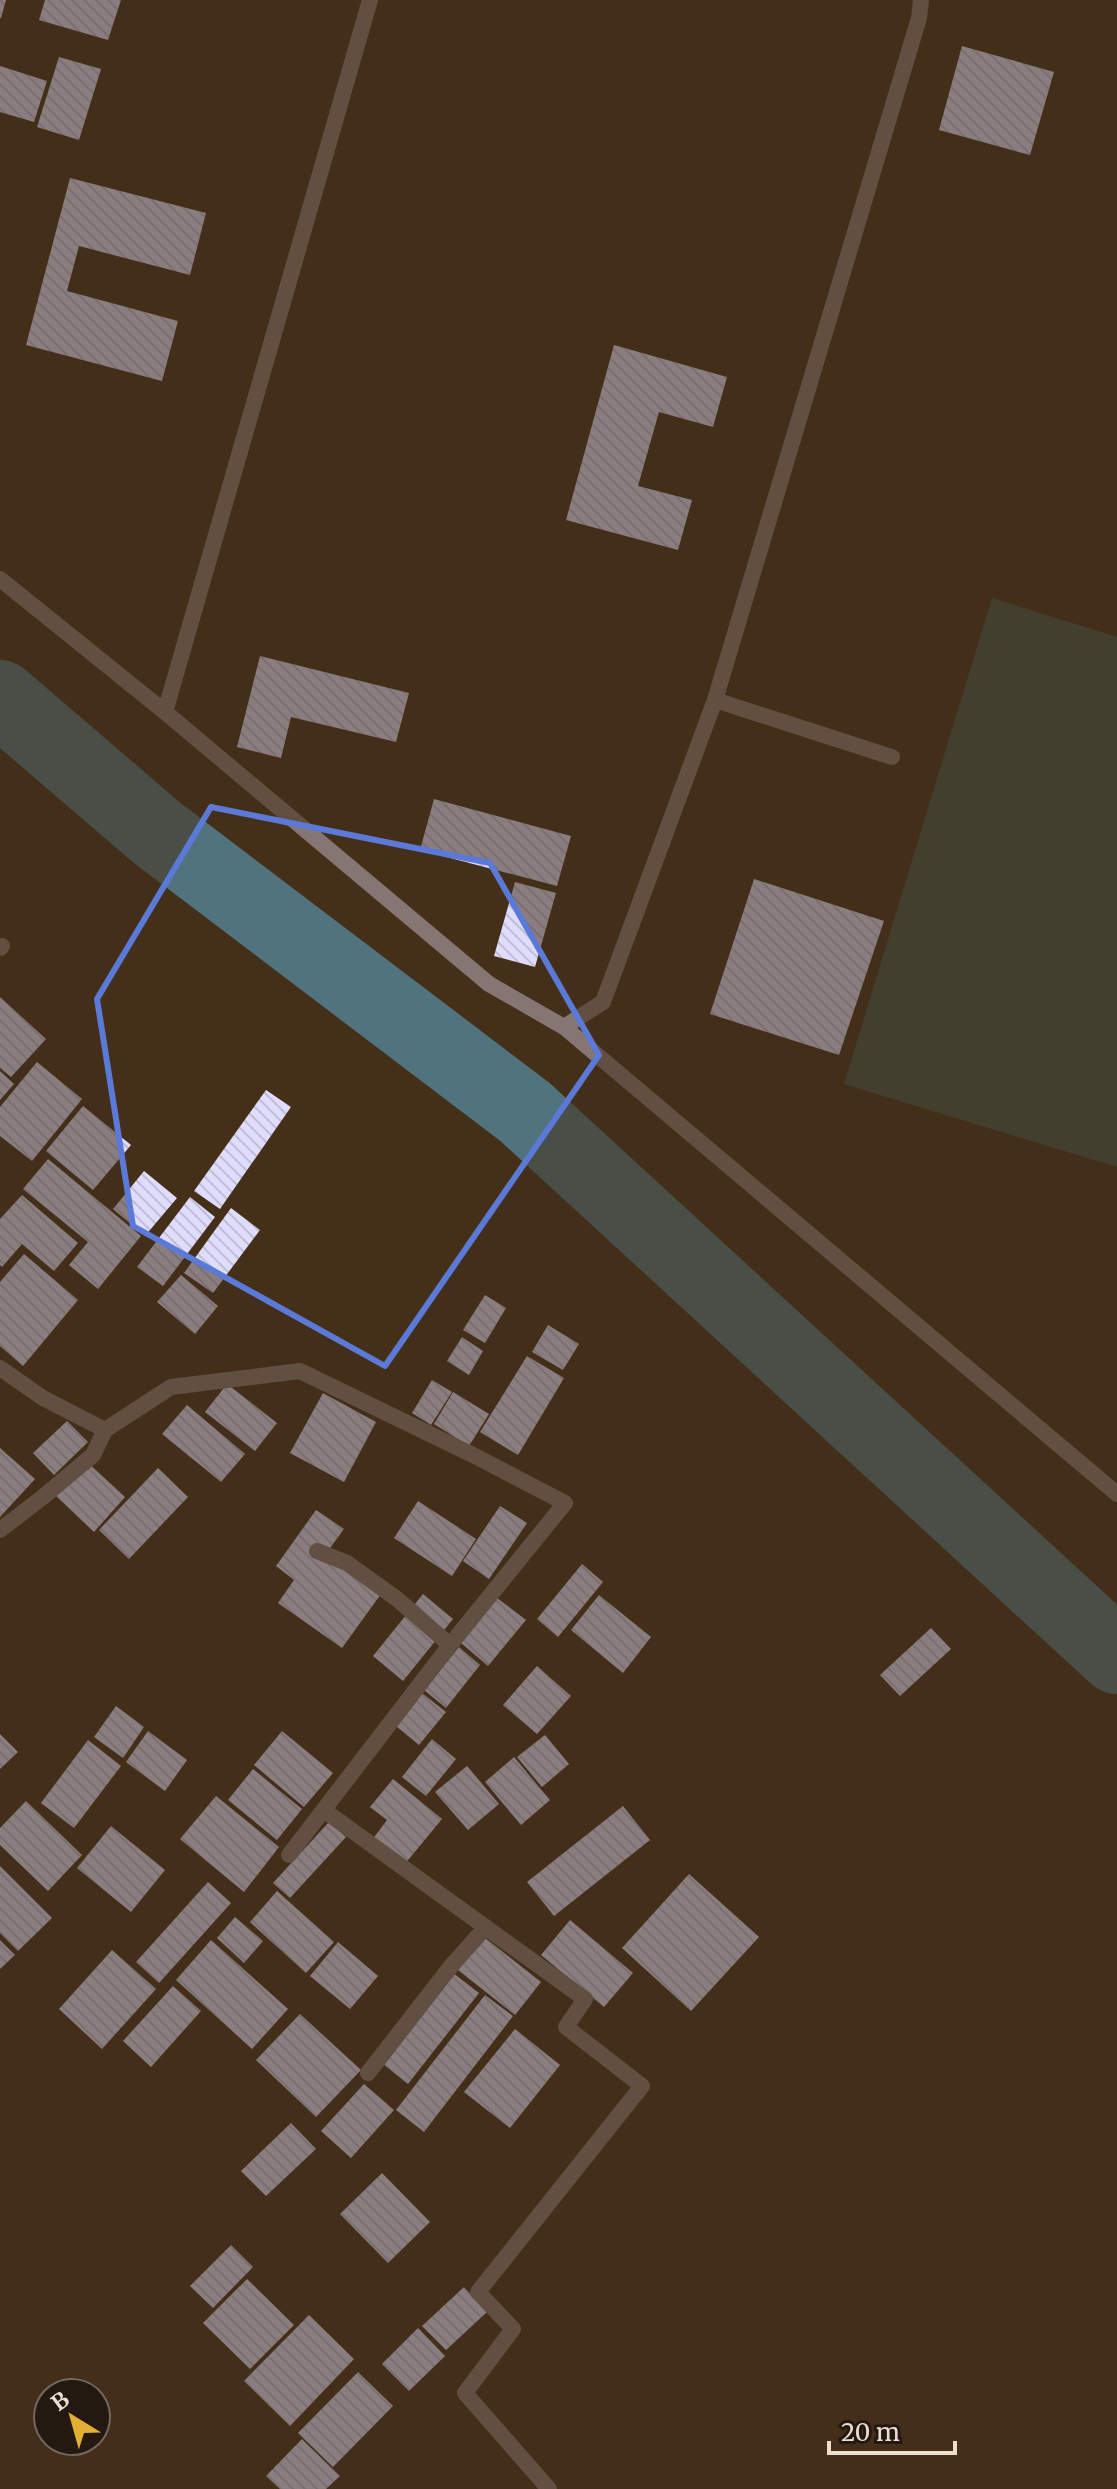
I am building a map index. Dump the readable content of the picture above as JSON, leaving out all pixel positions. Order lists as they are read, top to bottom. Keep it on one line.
{"scale_bar":"20 m","north":"top left"}
